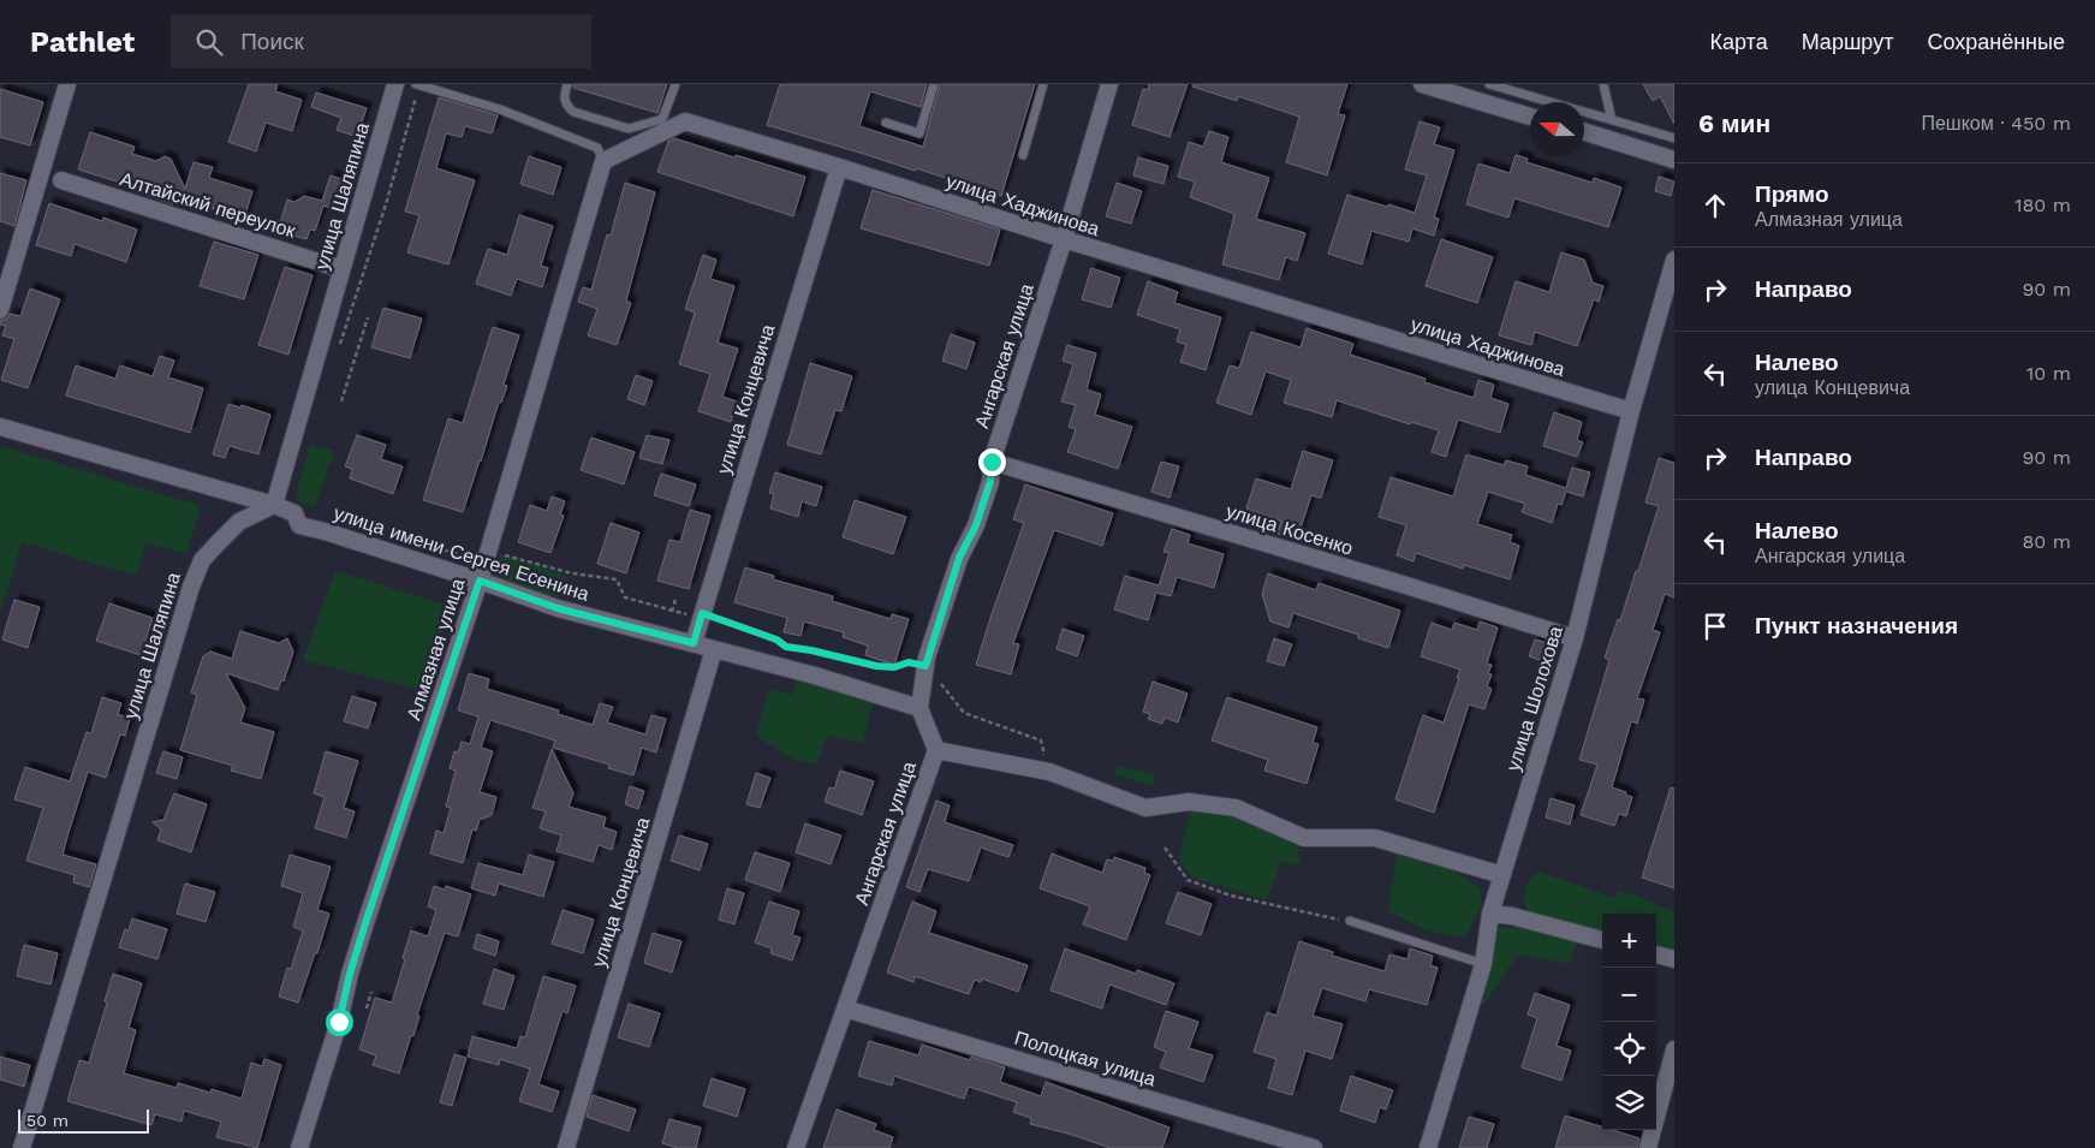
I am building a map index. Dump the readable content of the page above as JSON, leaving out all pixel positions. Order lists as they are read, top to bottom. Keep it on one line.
{"streets":{"street":["улица Шаляпина","Алтайский переулок","улица Хаджинова","Ангарская улица","улица Концевича","улица Косенко","улица имени Сергея Есенина","Алмазная улица","улица Шолохова","Полоцкая улица"]},"crossings":[["улица Шаляпина","Алтайский переулок"],["улица Шаляпина","улица имени Сергея Есенина"],["улица Хаджинова","Ангарская улица"],["улица Хаджинова","улица Концевича"],["улица Хаджинова","Алмазная улица"],["улица Хаджинова","улица Шолохова"],["Ангарская улица","улица Косенко"],["Ангарская улица","улица имени Сергея Есенина"],["Ангарская улица","Полоцкая улица"],["улица Концевича","улица имени Сергея Есенина"],["улица Косенко","улица Шолохова"],["улица имени Сергея Есенина","Алмазная улица"]],"scale_bar":"50 m","north":"left","page":{"header":"Pathlet","search":"Поиск","nav":["Карта","Маршрут","Сохранённые"],"heading":["6 мин","Пешком · 450 m"],"list":[["Прямо","Алмазная улица","180 m"],["Направо","90 m"],["Налево","улица Концевича","10 m"],["Направо","90 m"],["Налево","Ангарская улица","80 m"],"Пункт назначения"],"map_buttons":["+","−"],"scale":"50 m"}}
